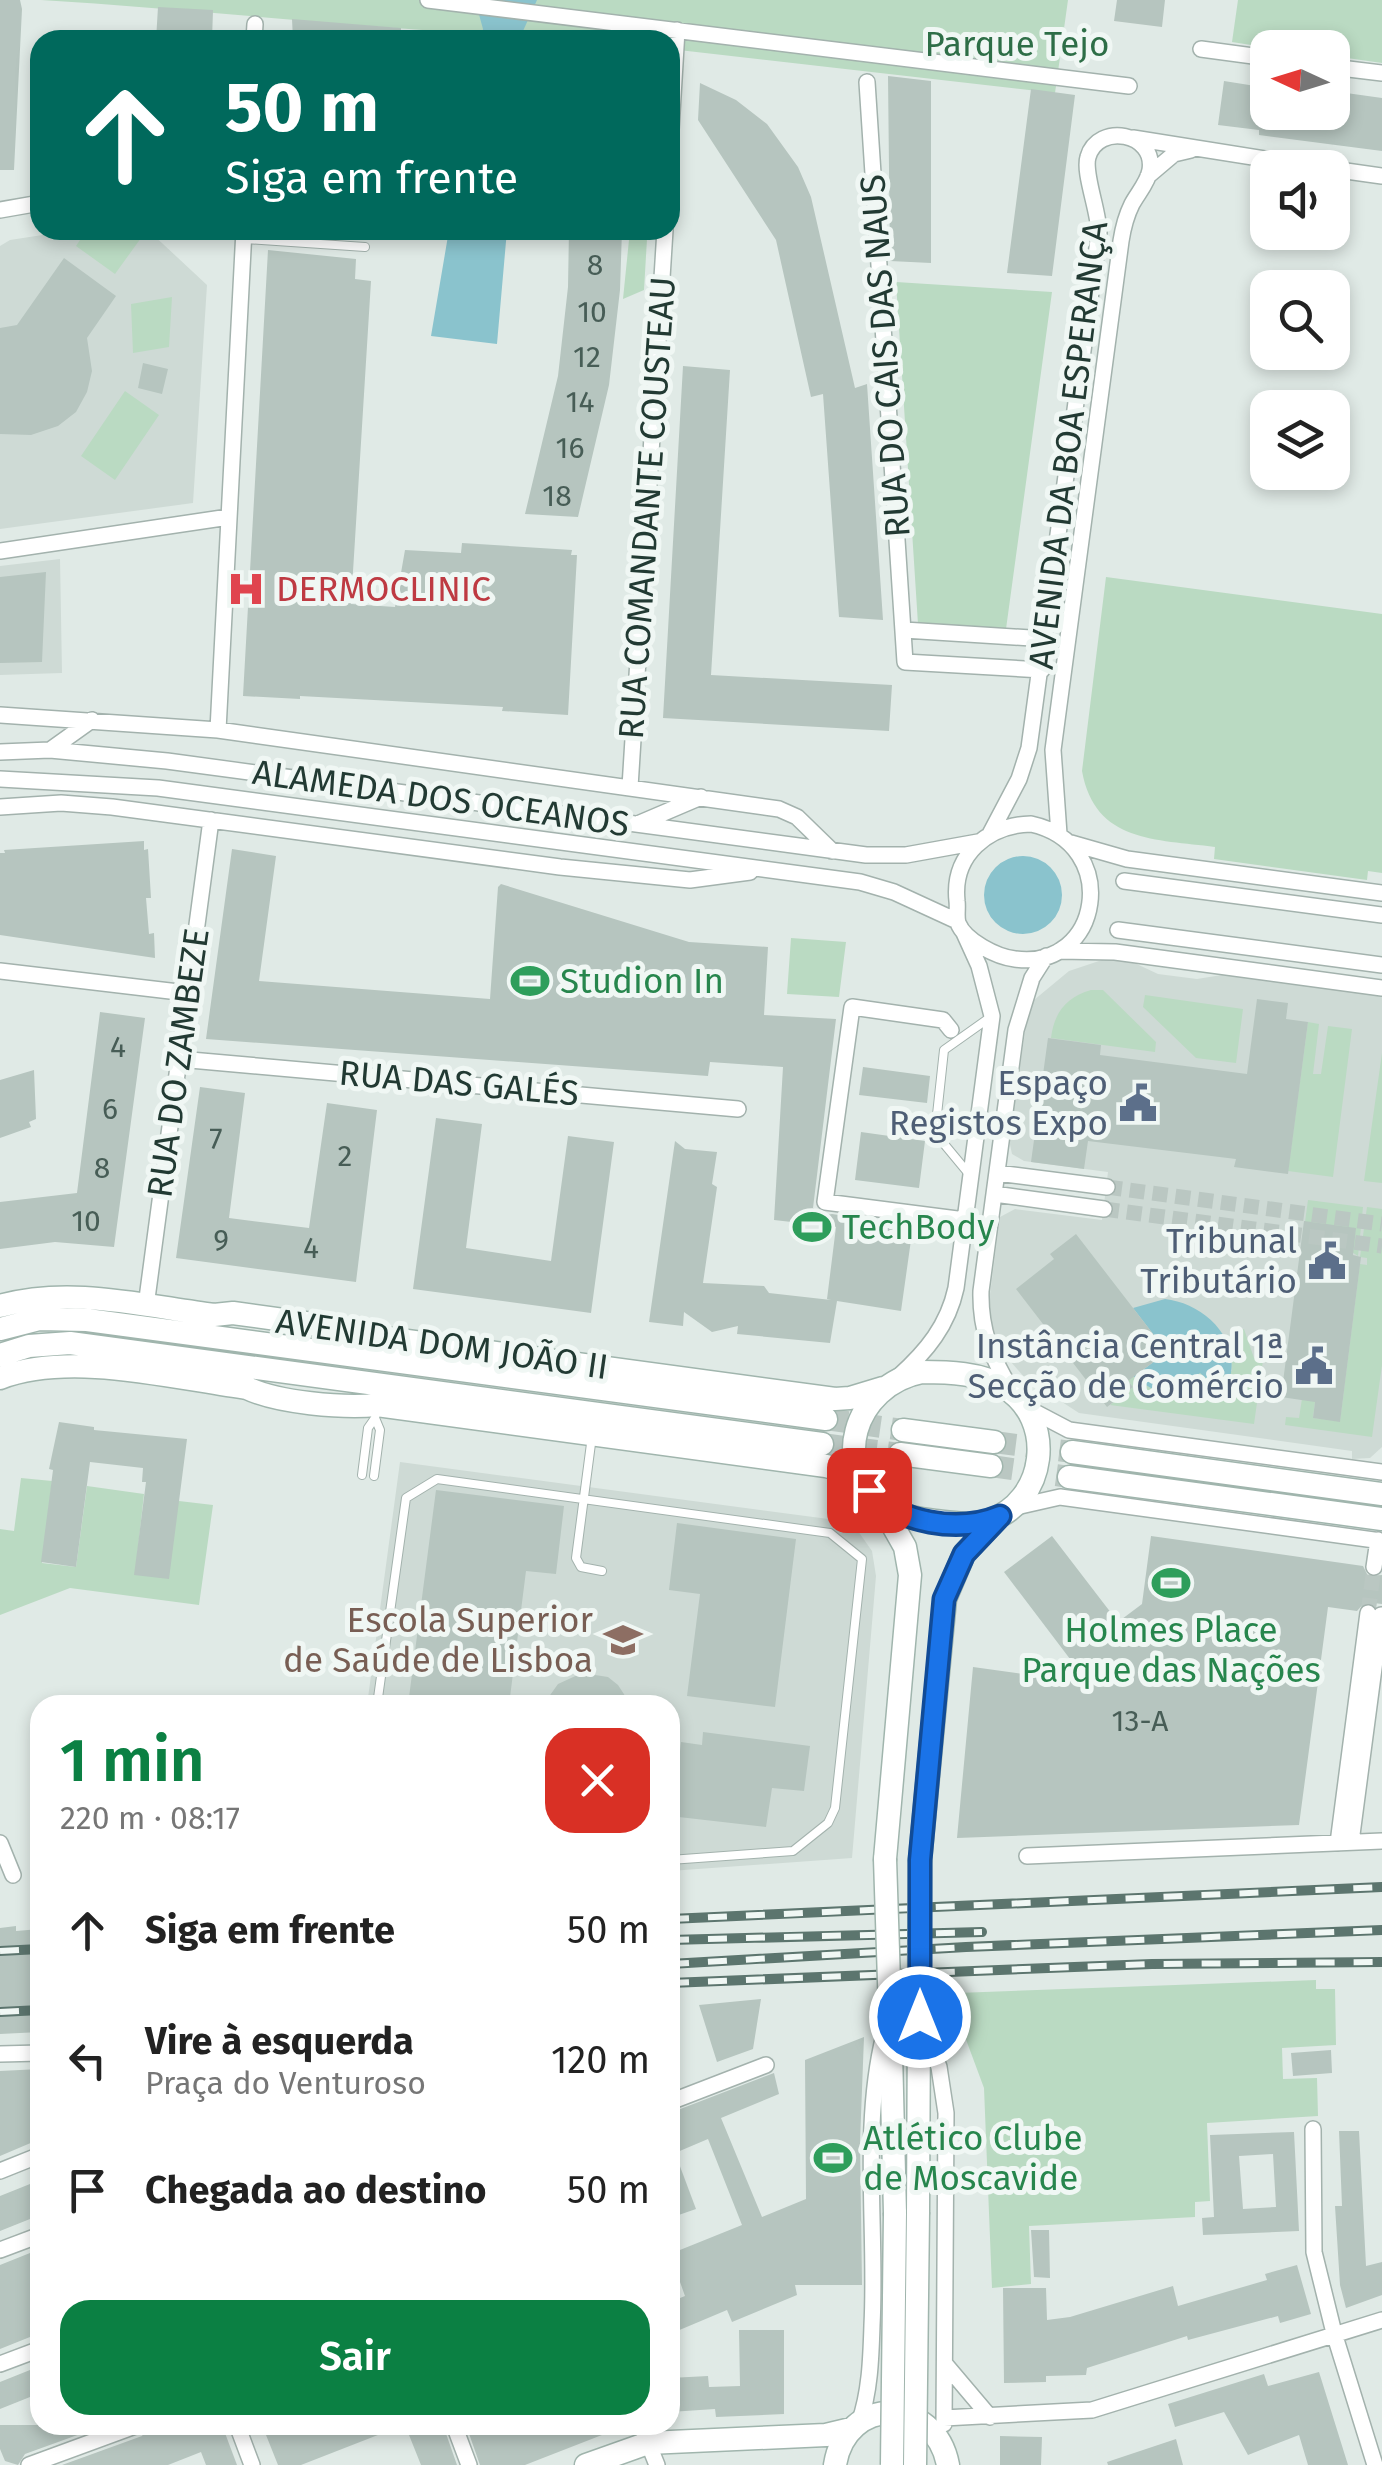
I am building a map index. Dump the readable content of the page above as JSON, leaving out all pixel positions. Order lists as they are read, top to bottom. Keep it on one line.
{"streets":{"main road":["AVENIDA DOM JOÃO II"],"street":["RUA DO CAIS DAS NAUS","AVENIDA DA BOA ESPERANÇA","RUA COMANDANTE COUSTEAU","ALAMEDA DOS OCEANOS","RUA DO ZAMBEZE","RUA DAS GALÉS"]},"crossings":[["RUA DO CAIS DAS NAUS","AVENIDA DA BOA ESPERANÇA"],["AVENIDA DA BOA ESPERANÇA","ALAMEDA DOS OCEANOS"],["RUA COMANDANTE COUSTEAU","ALAMEDA DOS OCEANOS"],["ALAMEDA DOS OCEANOS","RUA DO ZAMBEZE"],["RUA DO ZAMBEZE","RUA DAS GALÉS"],["RUA DO ZAMBEZE","AVENIDA DOM JOÃO II"]],"parks":["Parque Tejo"],"places":{"hospital":["DERMOCLINIC"],"sports":["Studion In","TechBody","Holmes Place Parque das Nações","Atlético Clube de Moscavide"],"public building":["Espaço Registos Expo","Tribunal Tributário","Instância Central 1ª Secção de Comércio"],"school or university":["Escola Superior de Saúde de Lisboa"]},"house_numbers":["8","10","12","14","16","18","4","6","7","2","8","10","9","4","13-A"],"north":"left","page":{"turn":["50 m","Siga em frente"],"heading":["1 min","220 m · 08:17"],"list":[{"name":"Siga em frente","value":"50 m"},{"name":"Vire à esquerda","note":"Praça do Venturoso","value":"120 m"},{"name":"Chegada ao destino","value":"50 m"}],"buttons":"Sair"}}
